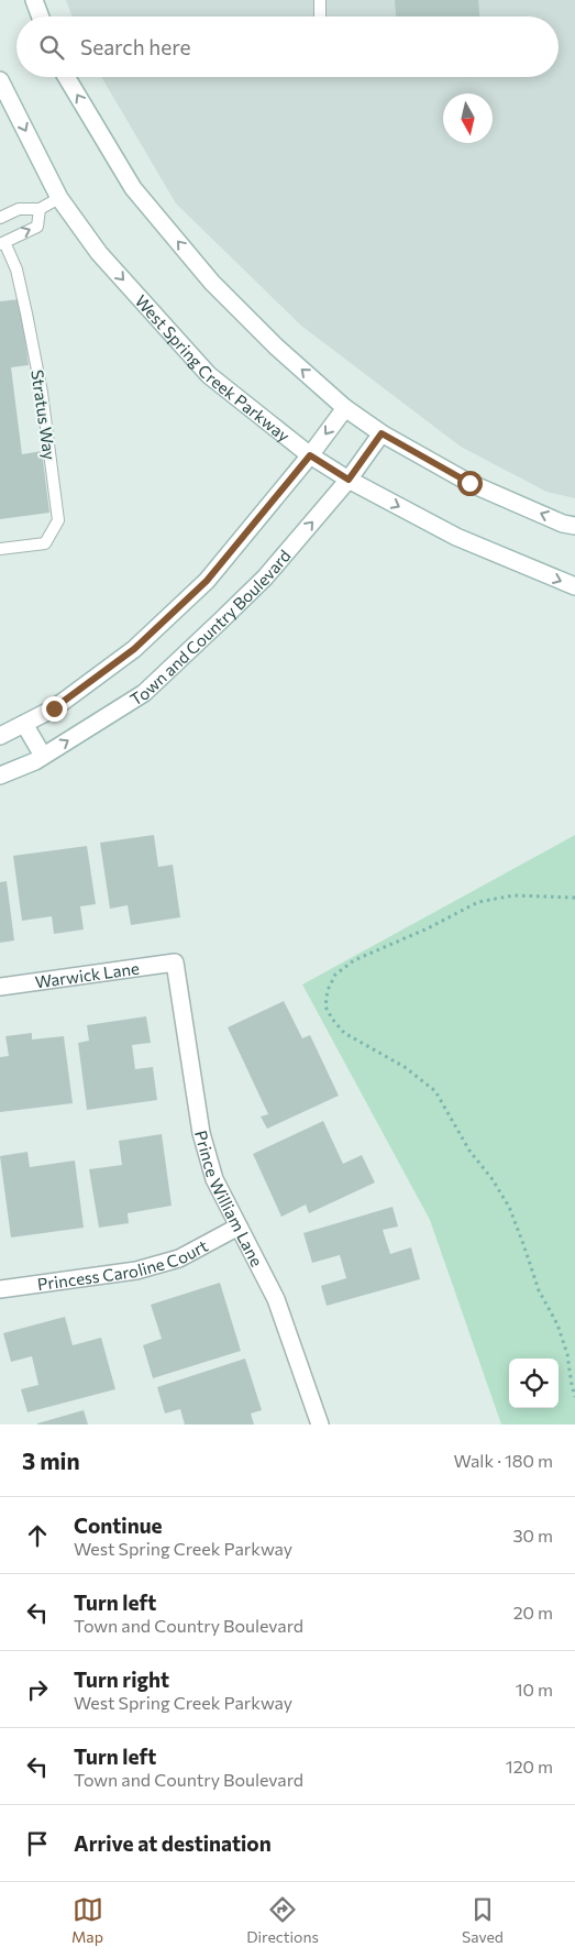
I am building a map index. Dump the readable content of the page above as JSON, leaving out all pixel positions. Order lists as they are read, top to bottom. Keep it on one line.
{"streets":{"main road":["West Spring Creek Parkway","Town and Country Boulevard","Warwick Lane","Prince William Lane","Princess Caroline Court"],"lane":["Stratus Way"]},"crossings":[["West Spring Creek Parkway","Town and Country Boulevard"],["Warwick Lane","Prince William Lane"],["Prince William Lane","Princess Caroline Court"]],"north":"bottom","page":{"search":"Search here","heading":["3 min","Walk · 180 m"],"list":[["Continue","West Spring Creek Parkway","30 m"],["Turn left","Town and Country Boulevard","20 m"],["Turn right","West Spring Creek Parkway","10 m"],["Turn left","Town and Country Boulevard","120 m"],"Arrive at destination"],"nav":["Map","Directions","Saved"]}}
